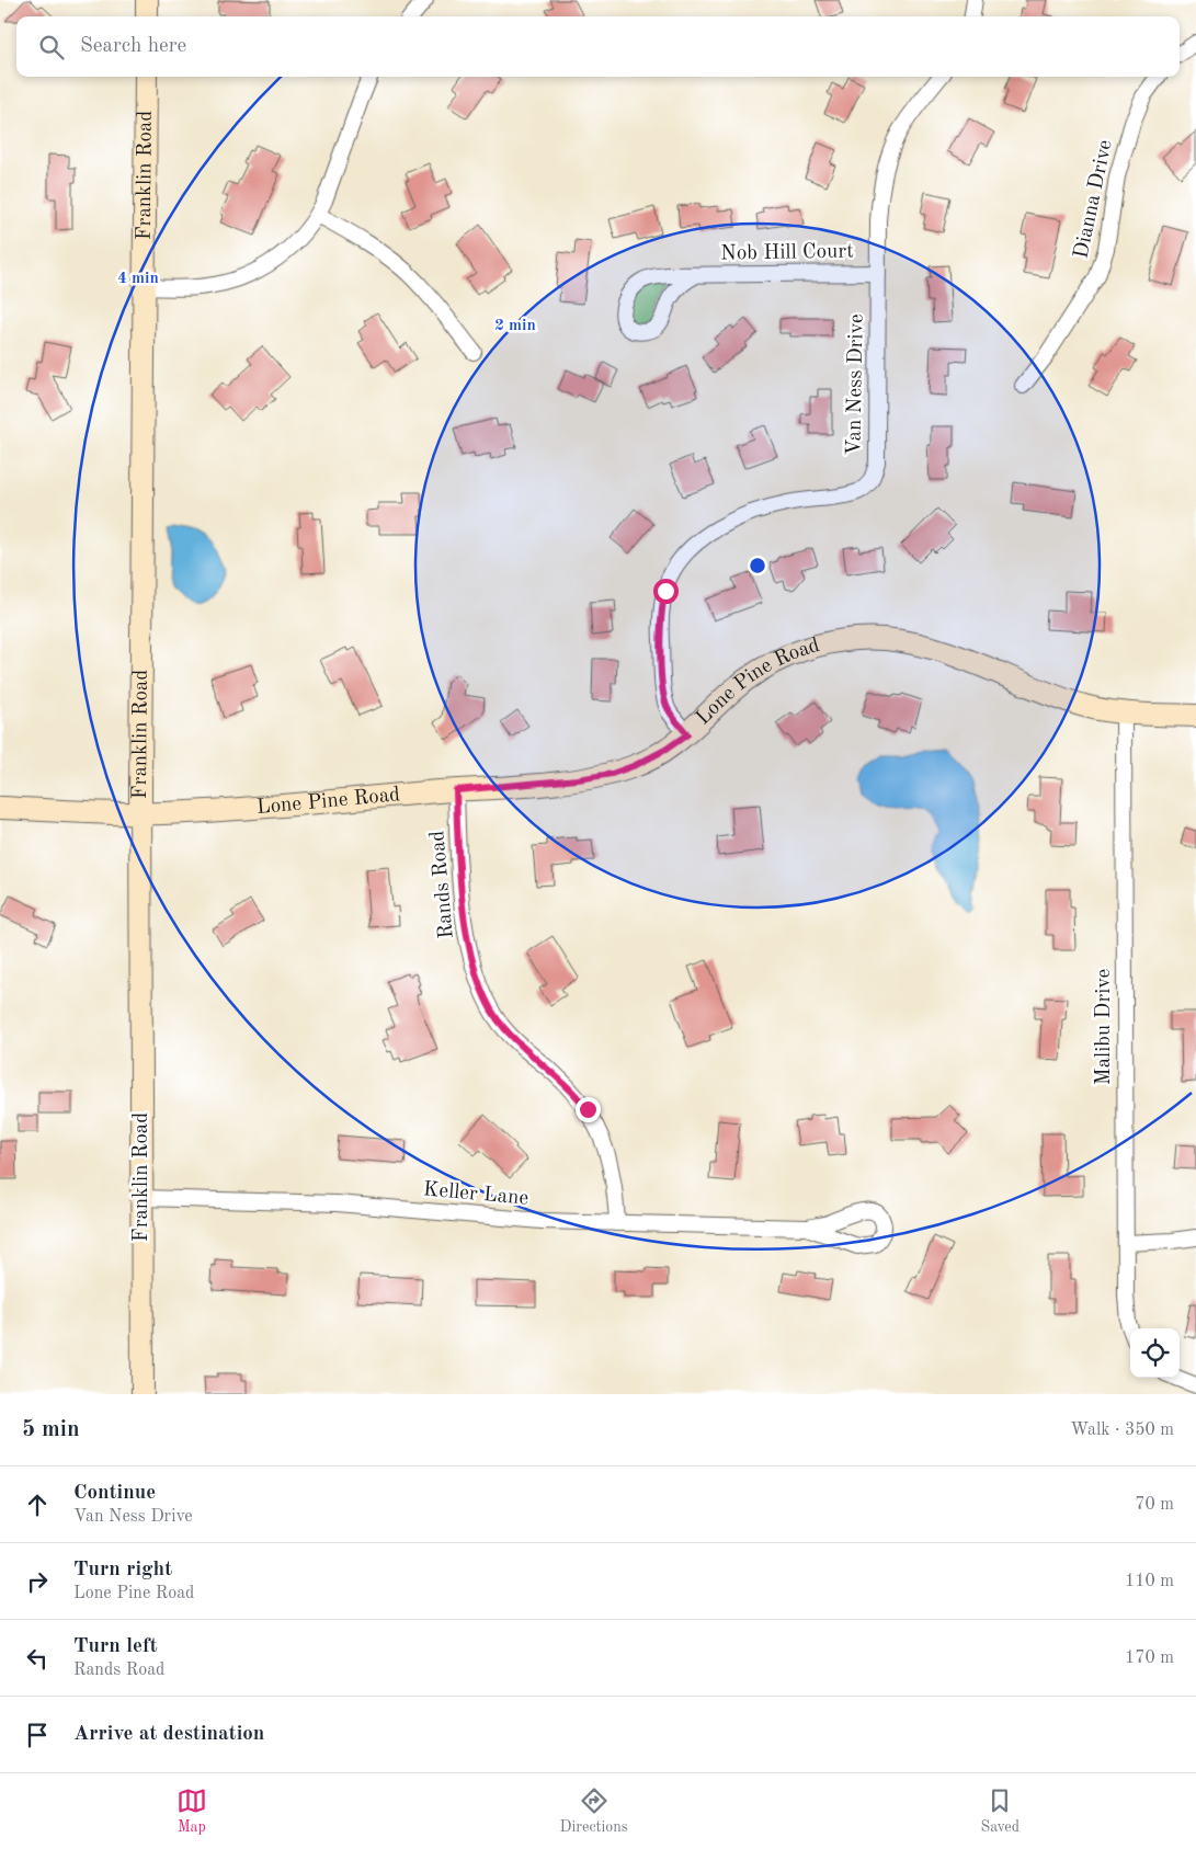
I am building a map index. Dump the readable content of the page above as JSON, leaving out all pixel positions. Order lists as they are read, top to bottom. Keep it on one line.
{"streets":{"street":["Franklin Road","Dianna Drive","Nob Hill Court","Van Ness Drive","Lone Pine Road","Rands Road","Malibu Drive","Keller Lane"]},"crossings":[["Franklin Road","Lone Pine Road"],["Franklin Road","Keller Lane"],["Nob Hill Court","Van Ness Drive"],["Van Ness Drive","Lone Pine Road"],["Lone Pine Road","Rands Road"],["Lone Pine Road","Malibu Drive"],["Rands Road","Keller Lane"]],"page":{"search":"Search here","heading":["5 min","Walk · 350 m"],"list":[["Continue","Van Ness Drive","70 m"],["Turn right","Lone Pine Road","110 m"],["Turn left","Rands Road","170 m"],"Arrive at destination"],"nav":["Map","Directions","Saved"]},"rings":["4 min","2 min"]}
